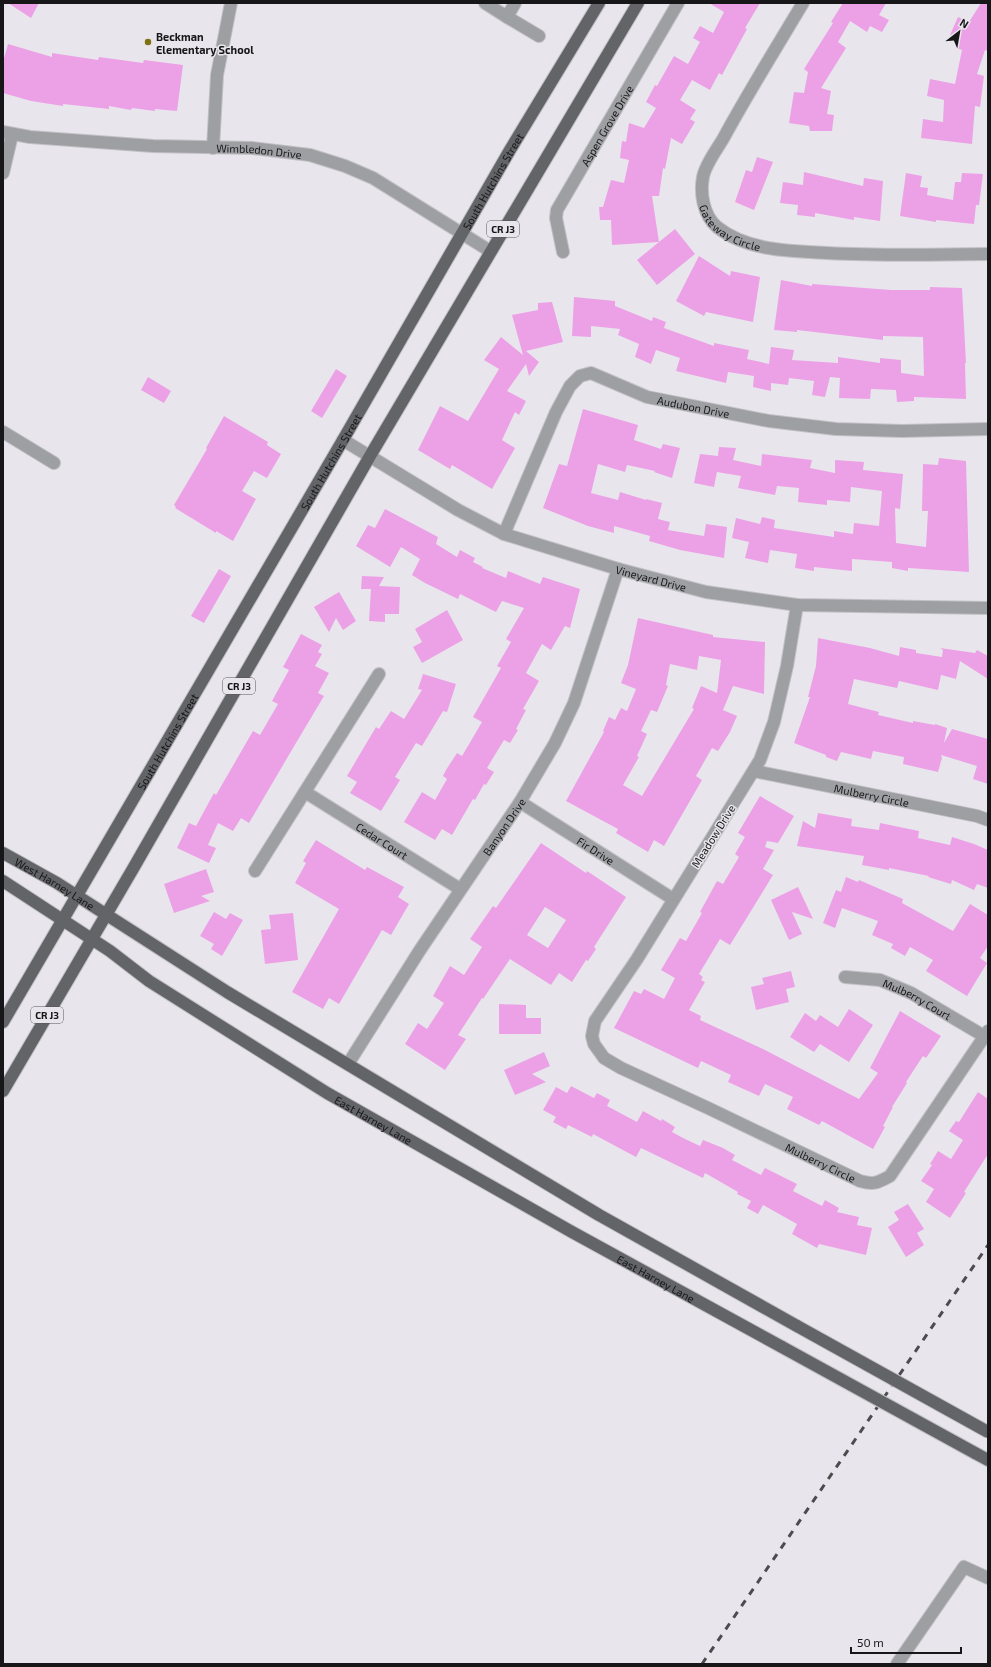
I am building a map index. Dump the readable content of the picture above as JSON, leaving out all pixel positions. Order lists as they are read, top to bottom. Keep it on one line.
{"streets":{"main road":["South Hutchins Street","CR J3","West Harney Lane","East Harney Lane"],"street":["Aspen Grove Drive","Wimbledon Drive","Gateway Circle","Audubon Drive","Vineyard Drive","Mulberry Circle","Banyon Drive","Meadow Drive","Cedar Court","Fir Drive","Mulberry Court"]},"crossings":[["Wimbledon Drive","South Hutchins Street"],["Wimbledon Drive","CR J3"],["South Hutchins Street","CR J3"],["South Hutchins Street","Vineyard Drive"],["South Hutchins Street","West Harney Lane"],["CR J3","Vineyard Drive"],["CR J3","West Harney Lane"],["CR J3","East Harney Lane"],["Audubon Drive","Vineyard Drive"],["Vineyard Drive","Banyon Drive"],["Vineyard Drive","Meadow Drive"],["Mulberry Circle","Meadow Drive"],["Mulberry Circle","Mulberry Court"],["Banyon Drive","Cedar Court"],["Banyon Drive","Fir Drive"],["Banyon Drive","West Harney Lane"],["Meadow Drive","Fir Drive"]],"places":["Beckman Elementary School"],"scale_bar":"50 m","north":"top right"}
